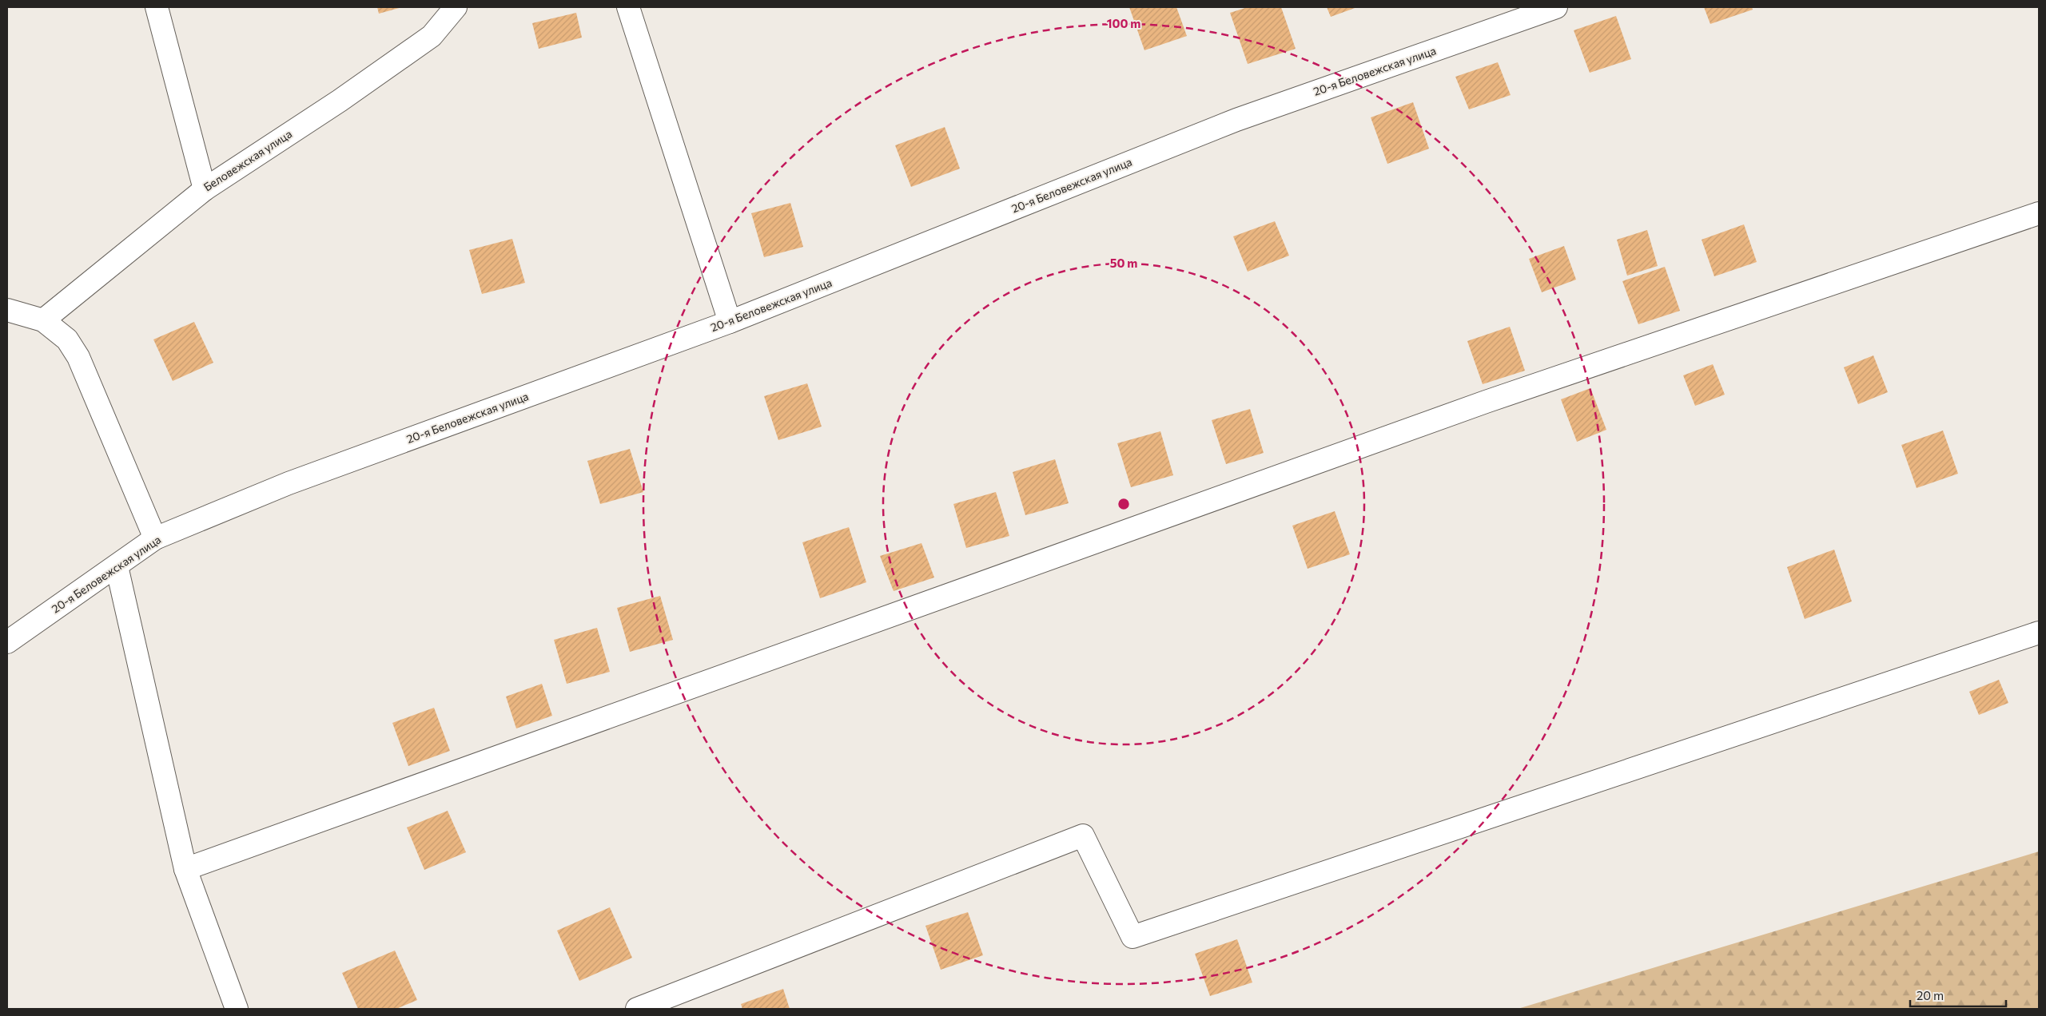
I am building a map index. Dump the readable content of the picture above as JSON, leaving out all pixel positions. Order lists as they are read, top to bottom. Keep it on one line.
{"streets":{"street":["20-я Беловежская улица","Беловежская улица"]},"scale_bar":"20 m","rings":["100 m","50 m"]}
